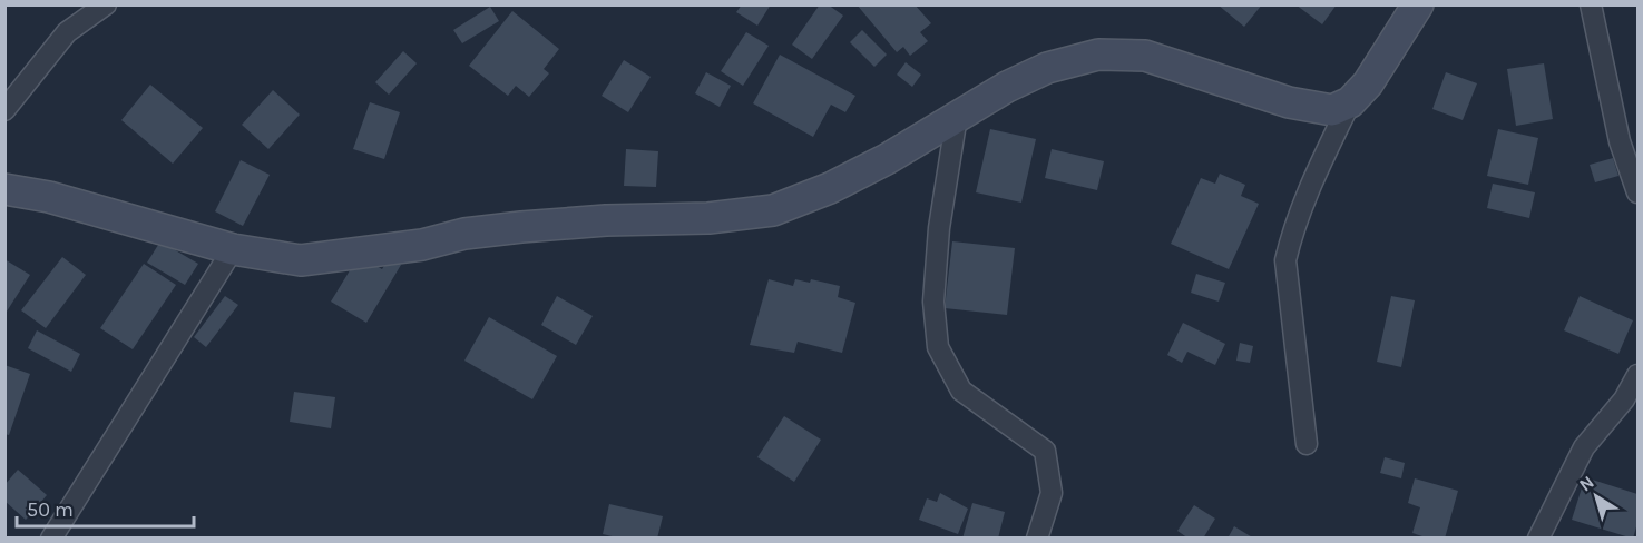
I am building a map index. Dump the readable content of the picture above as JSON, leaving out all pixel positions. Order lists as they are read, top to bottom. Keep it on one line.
{"scale_bar":"50 m","north":"top left"}
